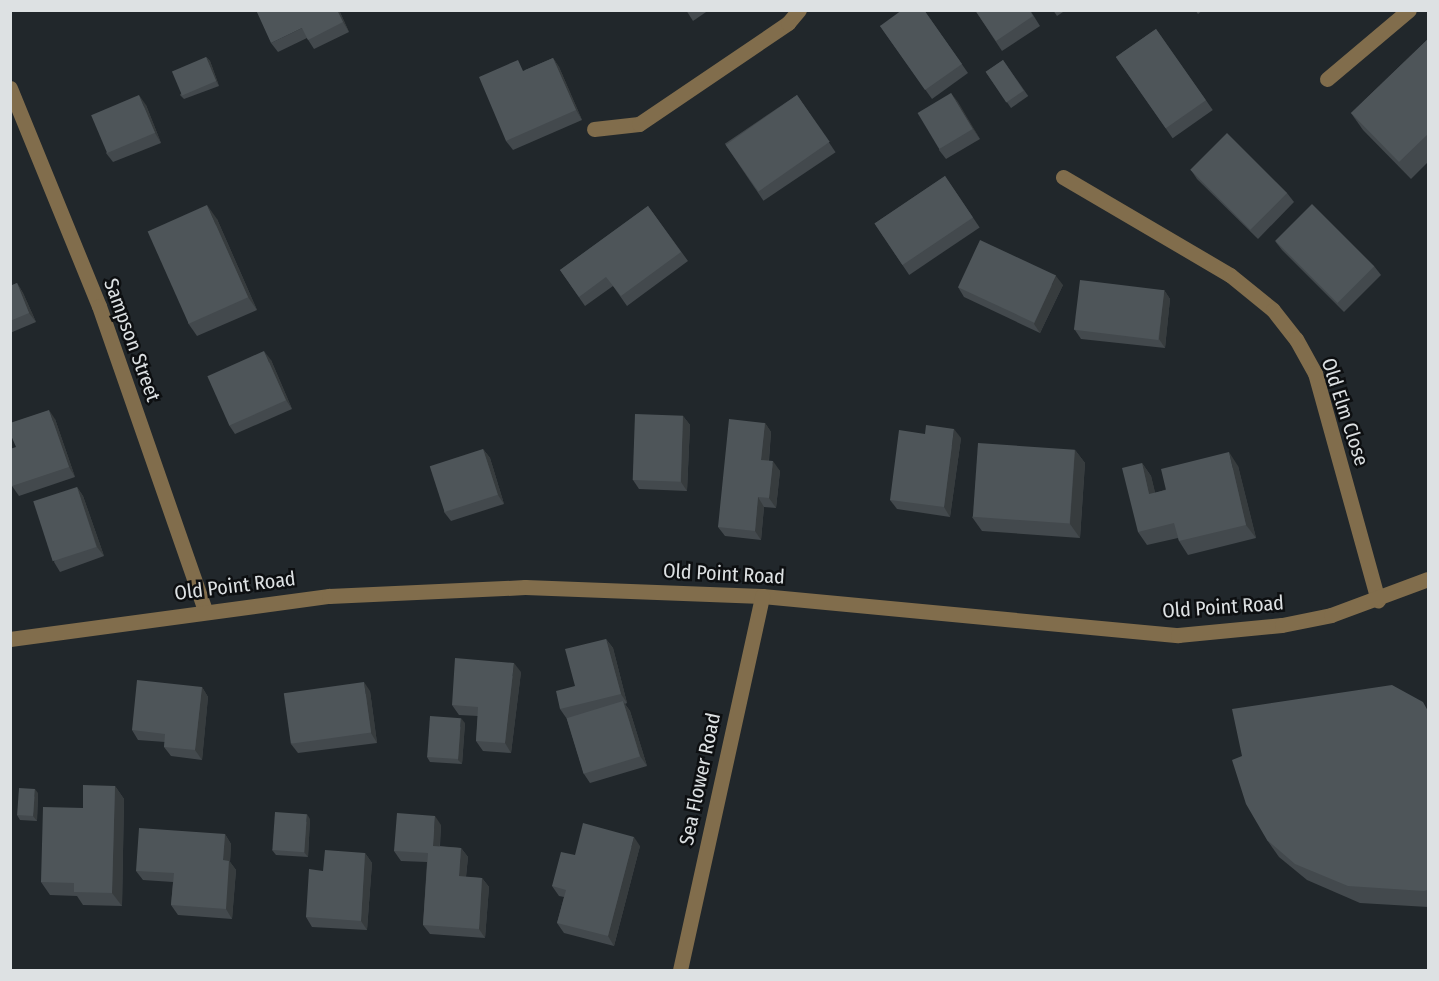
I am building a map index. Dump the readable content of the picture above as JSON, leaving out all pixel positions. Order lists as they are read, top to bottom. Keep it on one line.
{"streets":{"street":["Sampson Street","Old Elm Close","Old Point Road","Sea Flower Road"]},"crossings":[["Sampson Street","Old Point Road"],["Old Elm Close","Old Point Road"],["Old Point Road","Sea Flower Road"]]}
